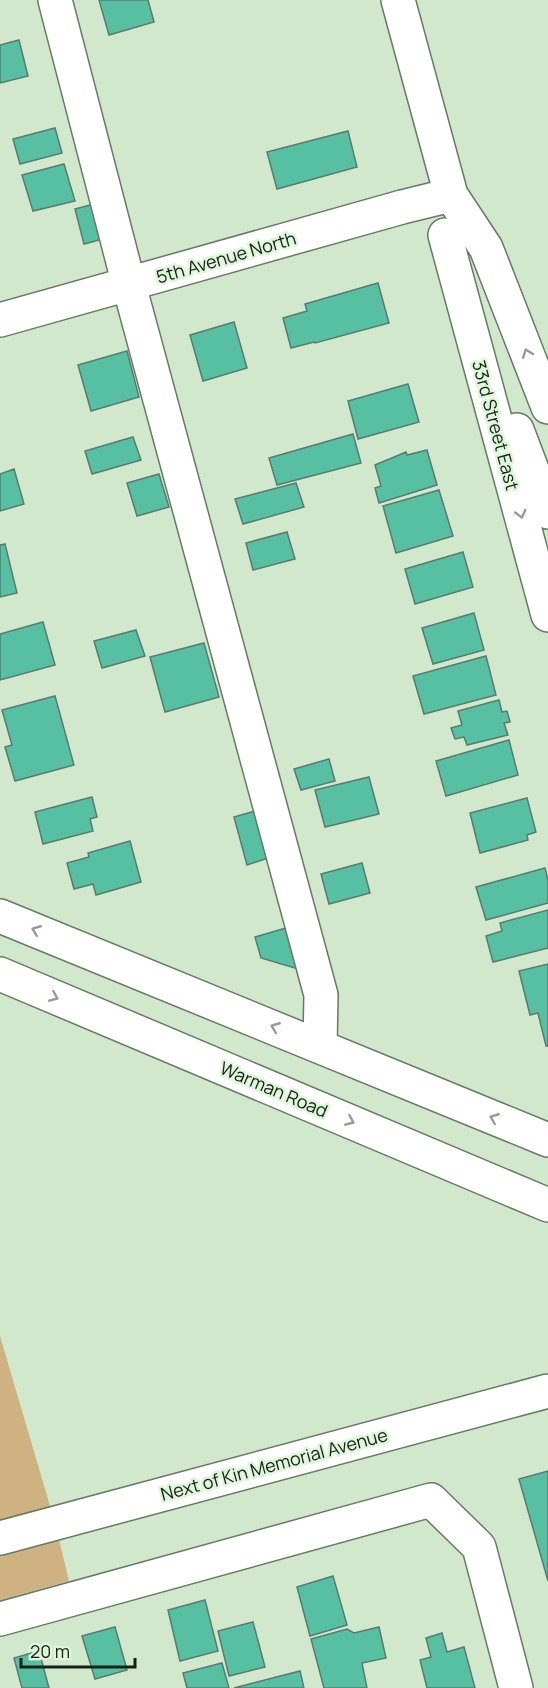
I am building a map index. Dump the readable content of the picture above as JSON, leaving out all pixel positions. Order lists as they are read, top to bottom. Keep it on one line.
{"streets":{"main road":["5th Avenue North","33rd Street East","Warman Road","Next of Kin Memorial Avenue"]},"crossings":[["5th Avenue North","33rd Street East"]],"scale_bar":"20 m"}
